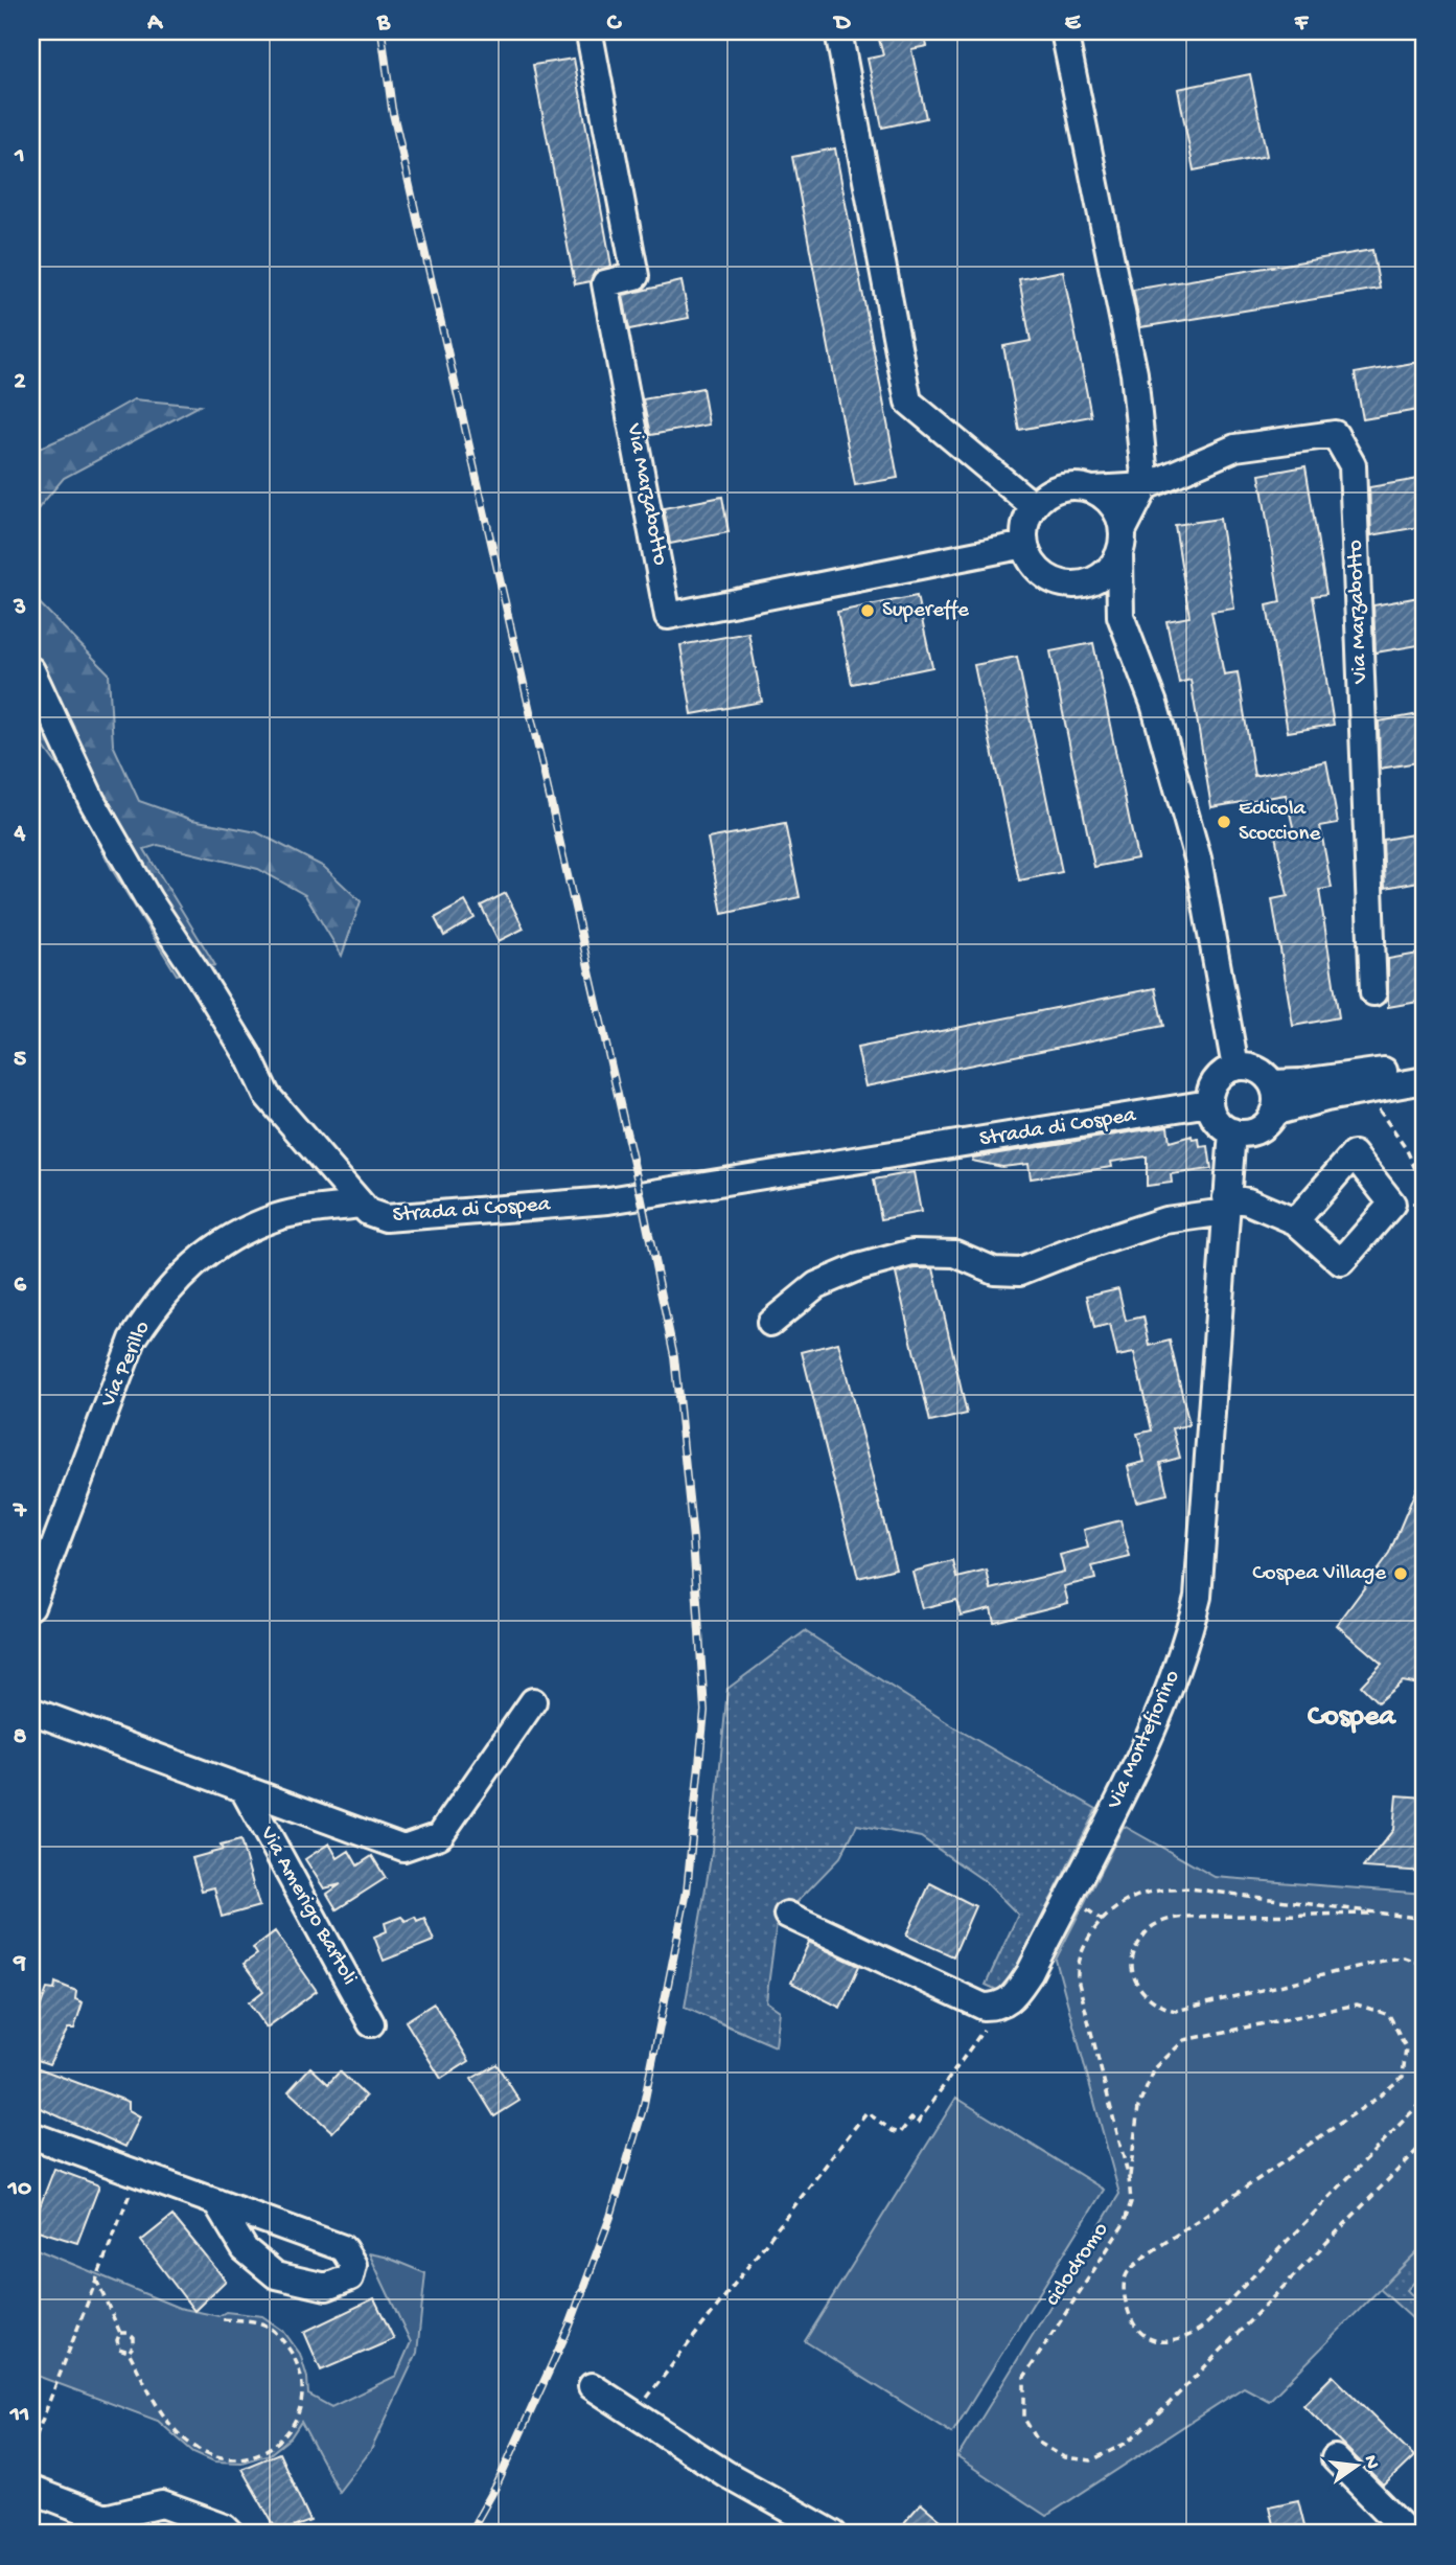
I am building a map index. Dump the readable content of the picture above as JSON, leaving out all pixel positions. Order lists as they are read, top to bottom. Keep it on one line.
{"streets":{"street":["Via Marzabotto","Strada di Cospea","Via Perillo","Via Montefiorino","Via Amerigo Bartoli"],"path":["ciclodromo"]},"crossings":[["Strada di Cospea","Via Perillo"],["Strada di Cospea","Via Montefiorino"]],"districts":["Cospea"],"places":["Supereffe","Edicola Scoccione","Cospea Village"],"north":"right","grid":{"columns":["A","B","C","D","E","F"],"rows":["1","2","3","4","5","6","7","8","9","10","11"]}}
